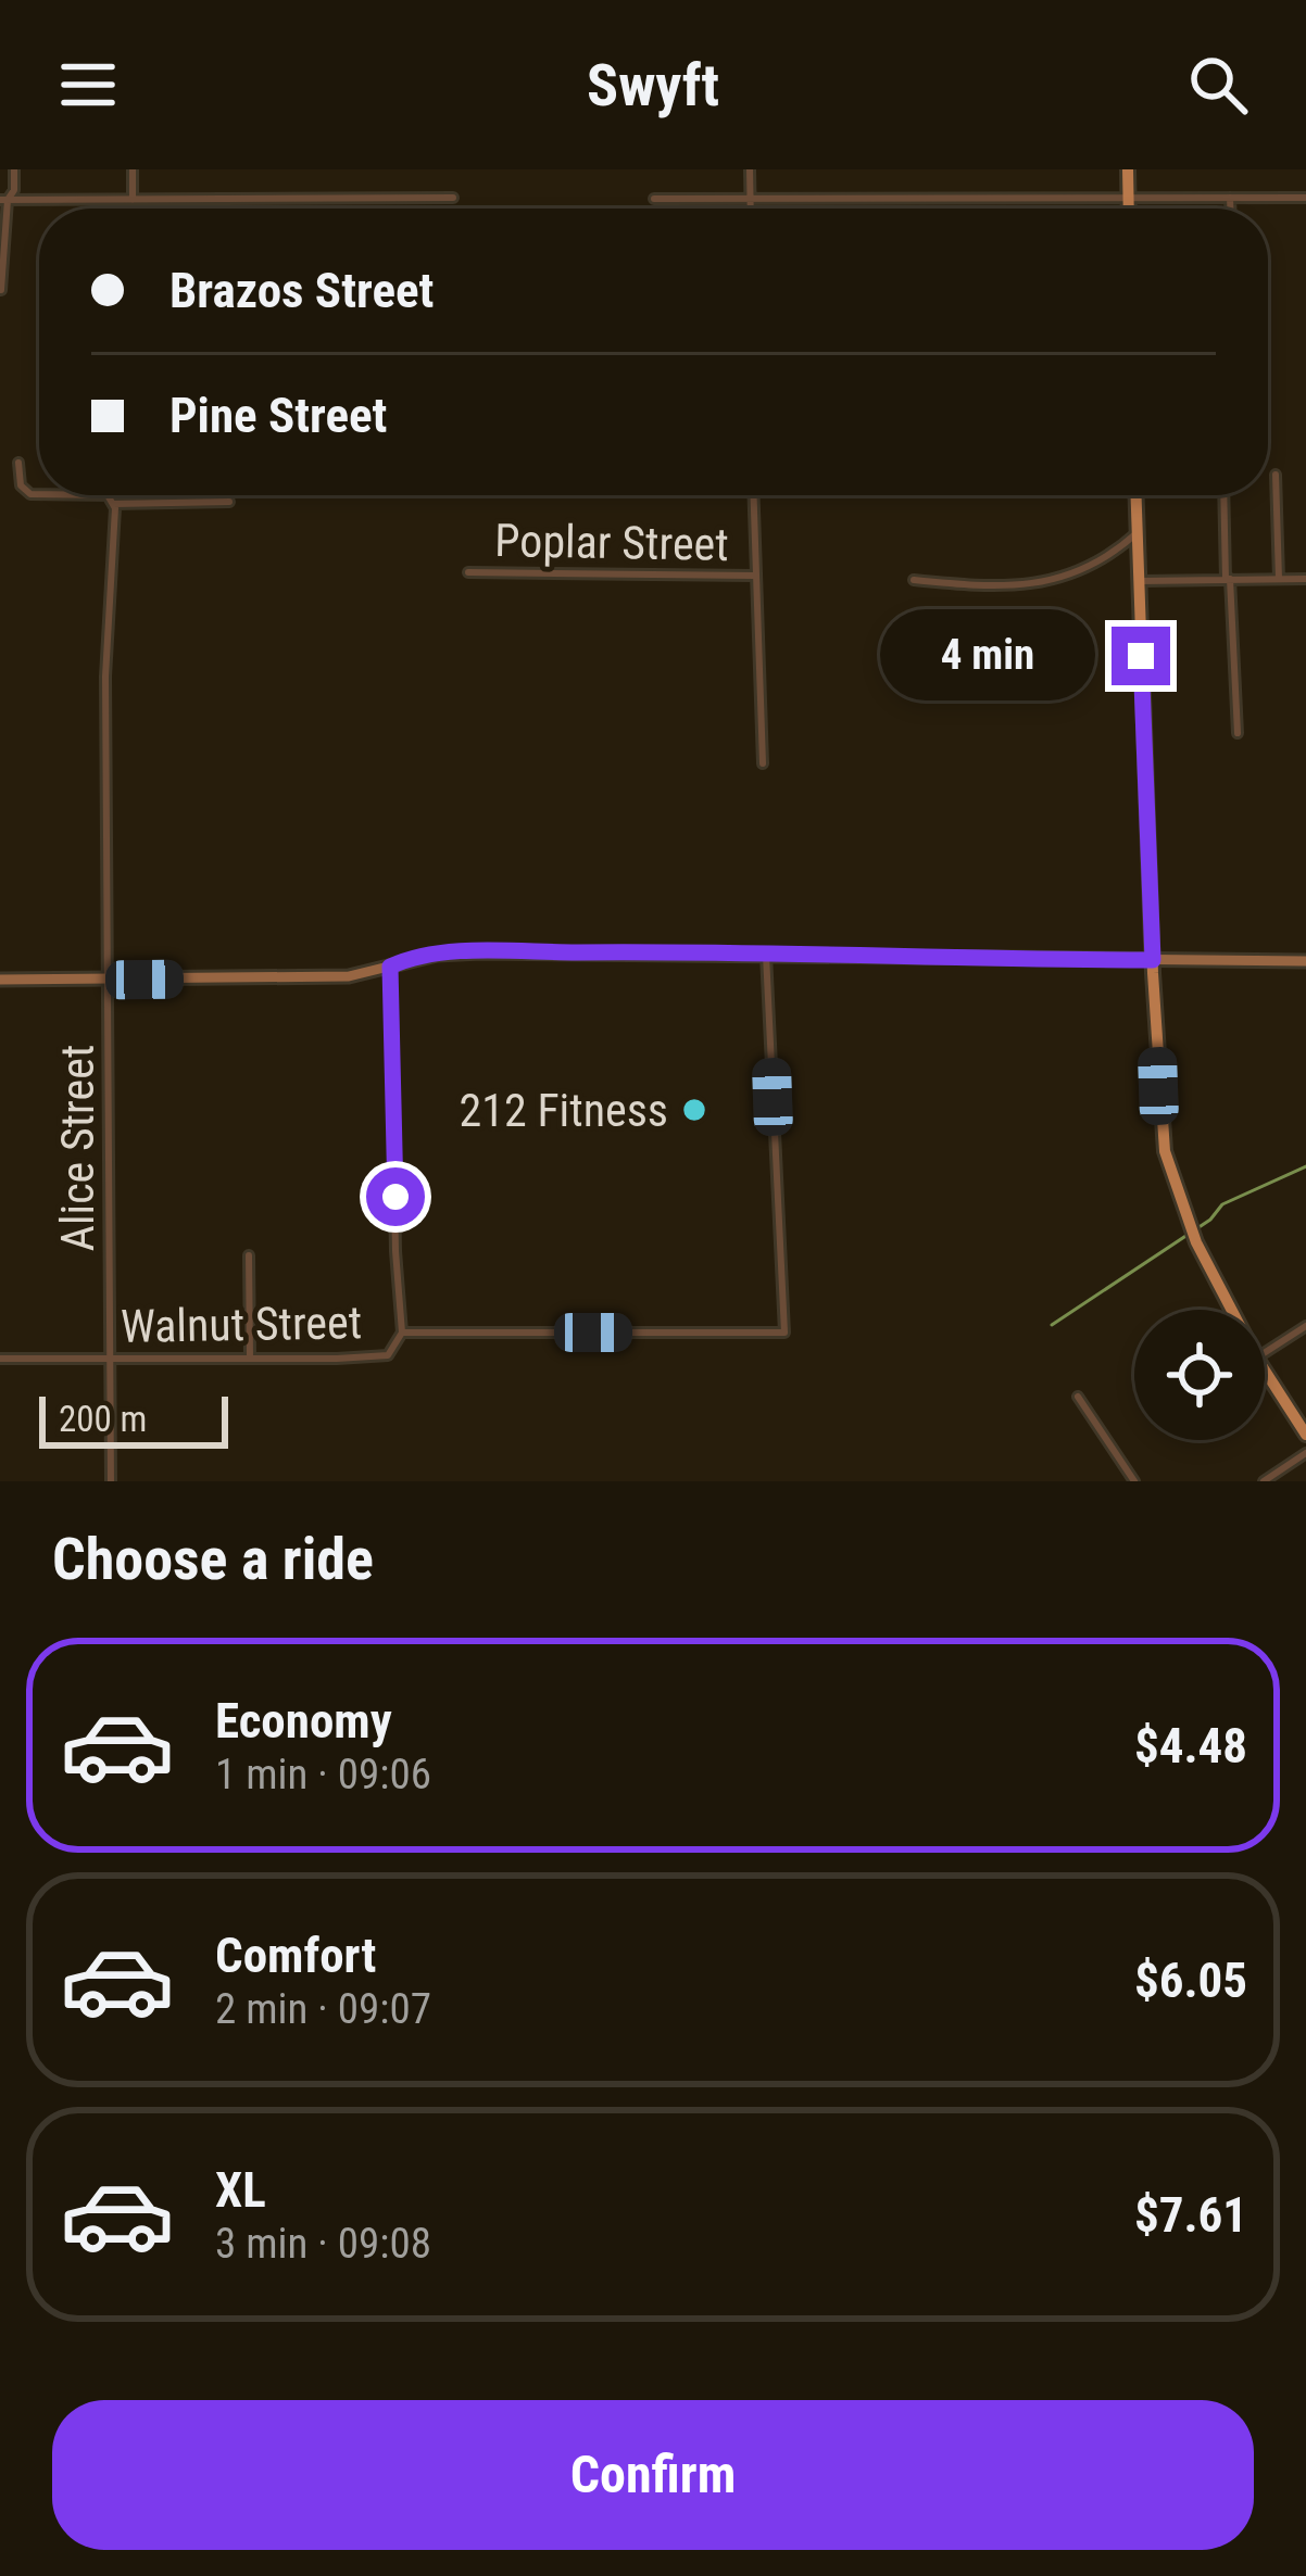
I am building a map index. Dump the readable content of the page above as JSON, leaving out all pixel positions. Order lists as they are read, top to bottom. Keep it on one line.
{"streets":{"street":["Poplar Street","Alice Street","Walnut Street"]},"crossings":[["Alice Street","Walnut Street"]],"places":["212 Fitness"],"scale_bar":"200 m","page":{"header":"Swyft","banner":["Brazos Street","Pine Street"],"bubble":"4 min","scale":"200 m","heading":"Choose a ride","list":[{"name":"Economy","note":"1 min · 09:06","value":"$4.48"},{"name":"Comfort","note":"2 min · 09:07","value":"$6.05"},{"name":"XL","note":"3 min · 09:08","value":"$7.61"}],"buttons":"Confirm"}}
